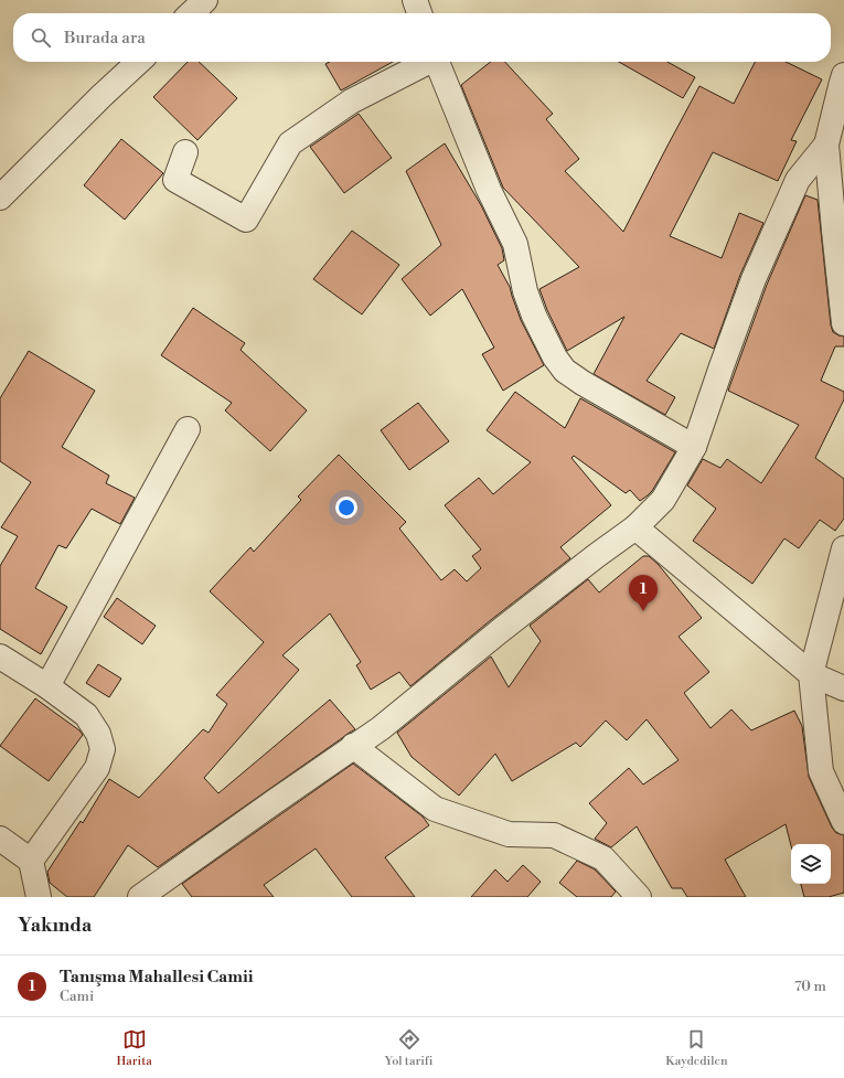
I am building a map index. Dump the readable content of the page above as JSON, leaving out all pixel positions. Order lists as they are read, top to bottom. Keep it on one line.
{"page":{"search":"Burada ara","pins":"1","heading":"Yakında","list":[{"mark":"1","name":"Tanışma Mahallesi Camii","note":"Cami","value":"70 m"}],"nav":["Harita","Yol tarifi","Kaydedilen"]}}
